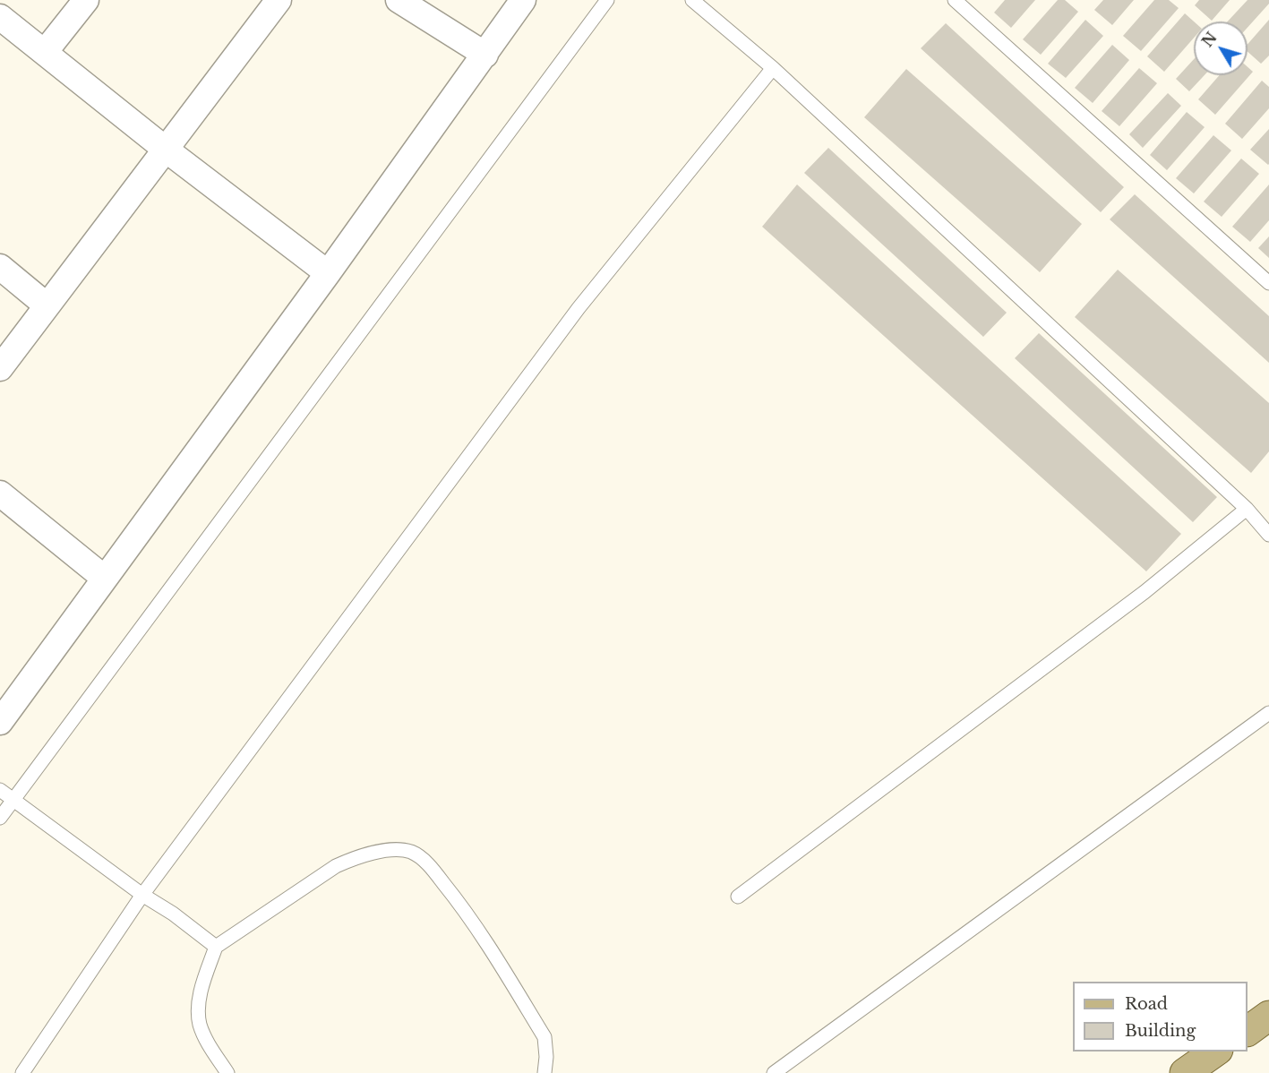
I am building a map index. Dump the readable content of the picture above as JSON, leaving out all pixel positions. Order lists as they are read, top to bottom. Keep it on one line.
{"legend":["Road","Building"],"north":"top left"}
